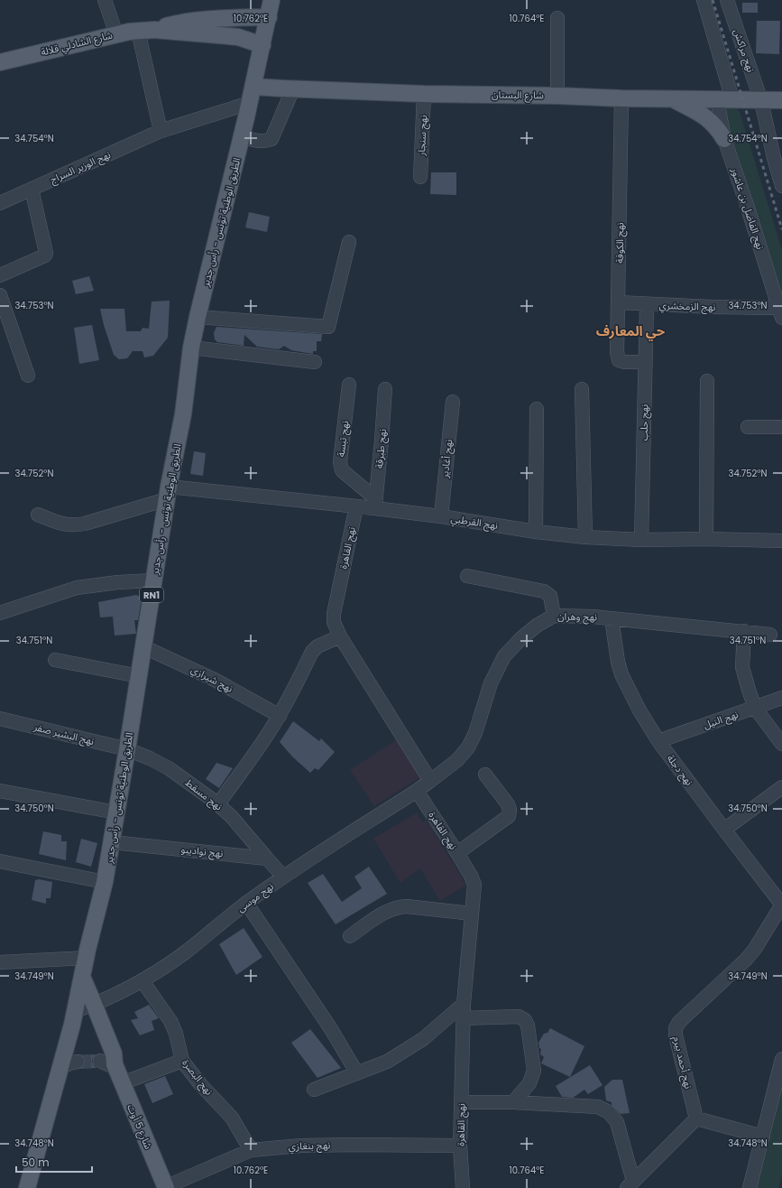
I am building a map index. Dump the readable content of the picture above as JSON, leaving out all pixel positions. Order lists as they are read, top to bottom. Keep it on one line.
{"streets":{"main road":["شارع الشادلي قلالة","شارع البستان","الطريق الوطنية تونس - رأس جدير","RN1","شارع 5 أوت"],"street":["نهج مراكش","نهج سنجار","نهج الوزير السراج","نهج الفاضل بن عاشور","نهج الكوفة","نهج الزمخشري","نهج حلب","نهج تبسة","نهج طبرقة","نهج أغادير","نهج القرطبي","نهج القاهرة","نهج وهران","نهج شيرازي","نهج النيل","نهج البشير صفر","نهج دجلة","نهج مسقط","نهج نواديبو","نهج موسى","نهج أحمد بيرم","نهج البصرة","نهج بنغازي"]},"crossings":[["شارع الشادلي قلالة","الطريق الوطنية تونس - رأس جدير"],["نهج مراكش","شارع البستان"],["شارع البستان","نهج سنجار"],["شارع البستان","نهج الفاضل بن عاشور"],["شارع البستان","الطريق الوطنية تونس - رأس جدير"],["شارع البستان","نهج الكوفة"],["نهج الوزير السراج","الطريق الوطنية تونس - رأس جدير"],["نهج الفاضل بن عاشور","نهج الزمخشري"],["الطريق الوطنية تونس - رأس جدير","نهج القرطبي"],["الطريق الوطنية تونس - رأس جدير","نهج شيرازي"],["الطريق الوطنية تونس - رأس جدير","نهج البشير صفر"],["الطريق الوطنية تونس - رأس جدير","نهج مسقط"],["الطريق الوطنية تونس - رأس جدير","نهج نواديبو"],["الطريق الوطنية تونس - رأس جدير","نهج موسى"],["الطريق الوطنية تونس - رأس جدير","شارع 5 أوت"],["نهج الكوفة","نهج الزمخشري"],["نهج الكوفة","نهج حلب"],["نهج الزمخشري","نهج حلب"],["نهج حلب","نهج القرطبي"],["نهج تبسة","نهج طبرقة"],["نهج تبسة","نهج القرطبي"],["نهج طبرقة","نهج القرطبي"],["نهج أغادير","نهج القرطبي"],["نهج القرطبي","نهج القاهرة"],["نهج القاهرة","نهج وهران"],["نهج القاهرة","نهج موسى"],["نهج القاهرة","نهج بنغازي"],["نهج وهران","نهج دجلة"],["نهج النيل","نهج دجلة"],["نهج البشير صفر","نهج مسقط"],["نهج دجلة","نهج أحمد بيرم"],["نهج مسقط","نهج نواديبو"],["نهج موسى","نهج البصرة"],["نهج موسى","شارع 5 أوت"],["نهج البصرة","نهج بنغازي"],["شارع 5 أوت","نهج بنغازي"]],"districts":["حي المعارف"],"scale_bar":"50 m","coordinates":["10.762°E","10.764°E","34.754°N","34.753°N","34.752°N","34.751°N","34.750°N","34.749°N","34.748°N"]}
